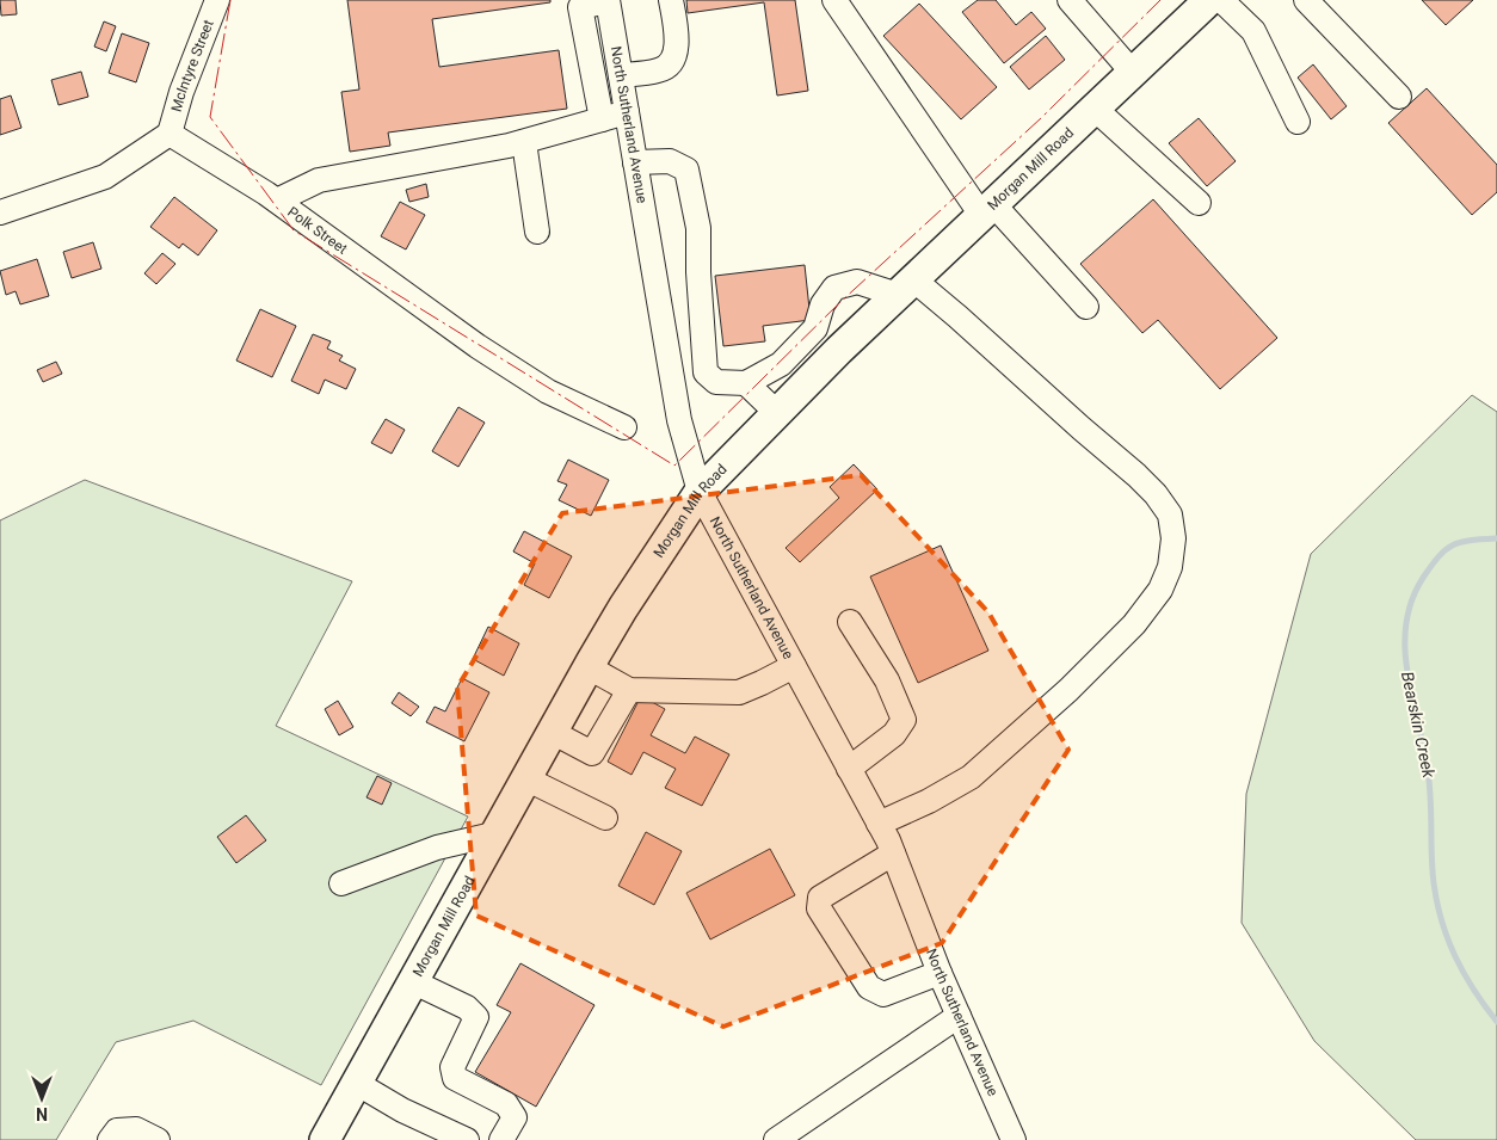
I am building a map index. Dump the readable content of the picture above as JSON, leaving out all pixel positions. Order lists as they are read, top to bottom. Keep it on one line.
{"streets":{"main road":["Morgan Mill Road"],"street":["McIntyre Street","North Sutherland Avenue","Polk Street"]},"crossings":[["McIntyre Street","Polk Street"],["North Sutherland Avenue","Morgan Mill Road"]],"water":["Bearskin Creek"],"north":"bottom"}
